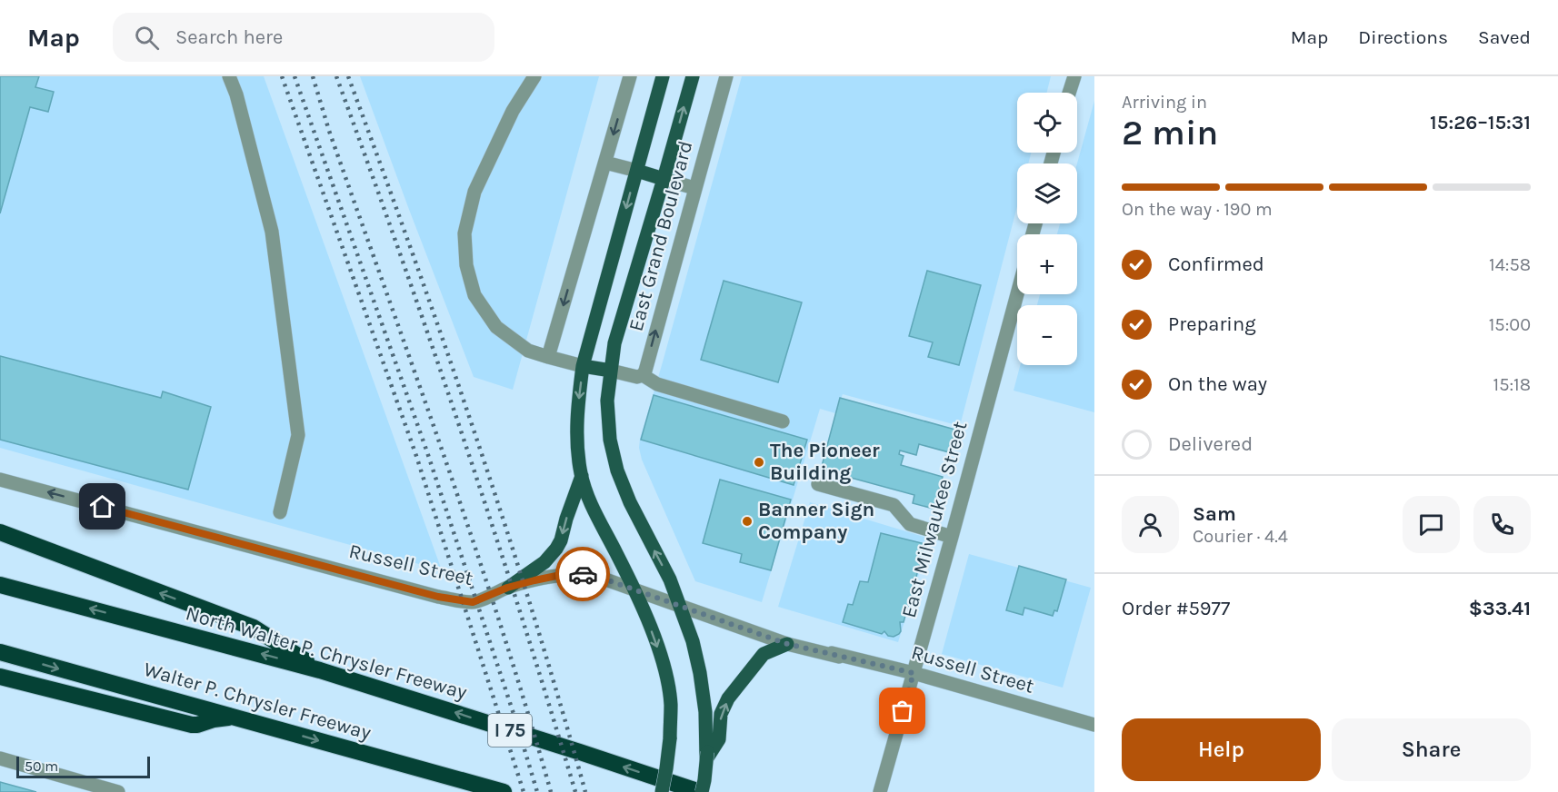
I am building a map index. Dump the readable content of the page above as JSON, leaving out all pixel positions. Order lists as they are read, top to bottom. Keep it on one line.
{"streets":{"highway":["North Walter P. Chrysler Freeway","Walter P. Chrysler Freeway","I 75"],"main road":["East Grand Boulevard"],"street":["East Milwaukee Street","Russell Street"]},"crossings":[["East Grand Boulevard","Russell Street"],["East Grand Boulevard","North Walter P. Chrysler Freeway"],["East Milwaukee Street","Russell Street"]],"one_way":["Russell Street"],"places":["The Pioneer Building","Banner Sign Company"],"scale_bar":"50 m","page":{"header":"Map","search":"Search here","nav":["Map","Directions","Saved"],"heading":["2 min","Arriving in","15:26–15:31"],"panel":["Sam","Courier · 4.4","Order #5977","$33.41"],"map_buttons":["+","−"],"bar":"On the way · 190 m","list":[["Confirmed","14:58"],["Preparing","15:00"],["On the way","15:18"],"Delivered"],"buttons":["Help","Share"],"scale":"50 m"}}
